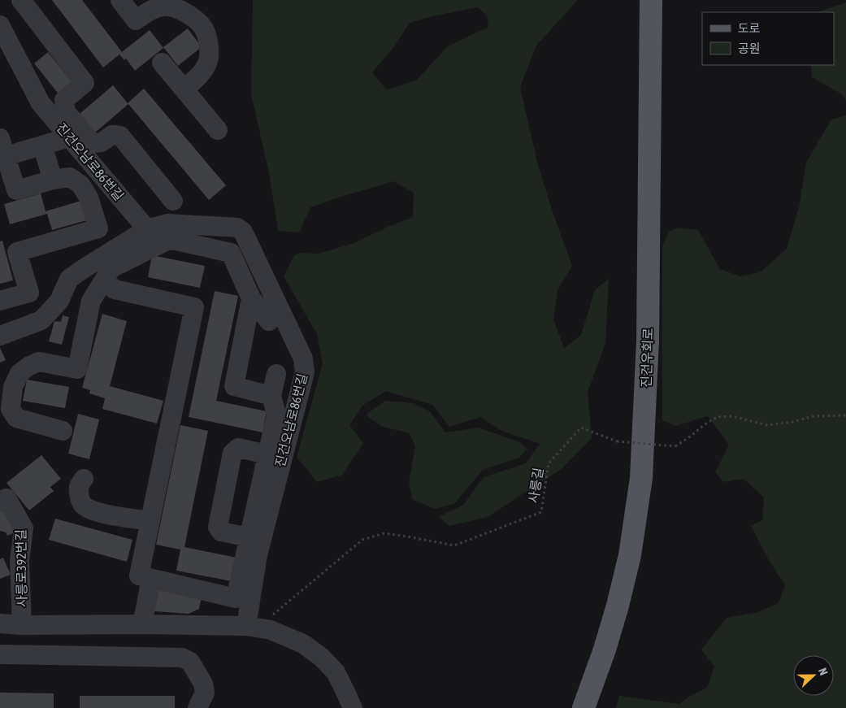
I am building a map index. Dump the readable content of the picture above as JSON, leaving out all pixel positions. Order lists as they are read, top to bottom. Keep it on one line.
{"streets":{"main road":["진건우회로"],"street":["진건오남로86번길","사릉로392번길"],"path":["사릉길"]},"crossings":[["진건오남로86번길","사릉길"]],"legend":["도로","공원"],"north":"right"}
